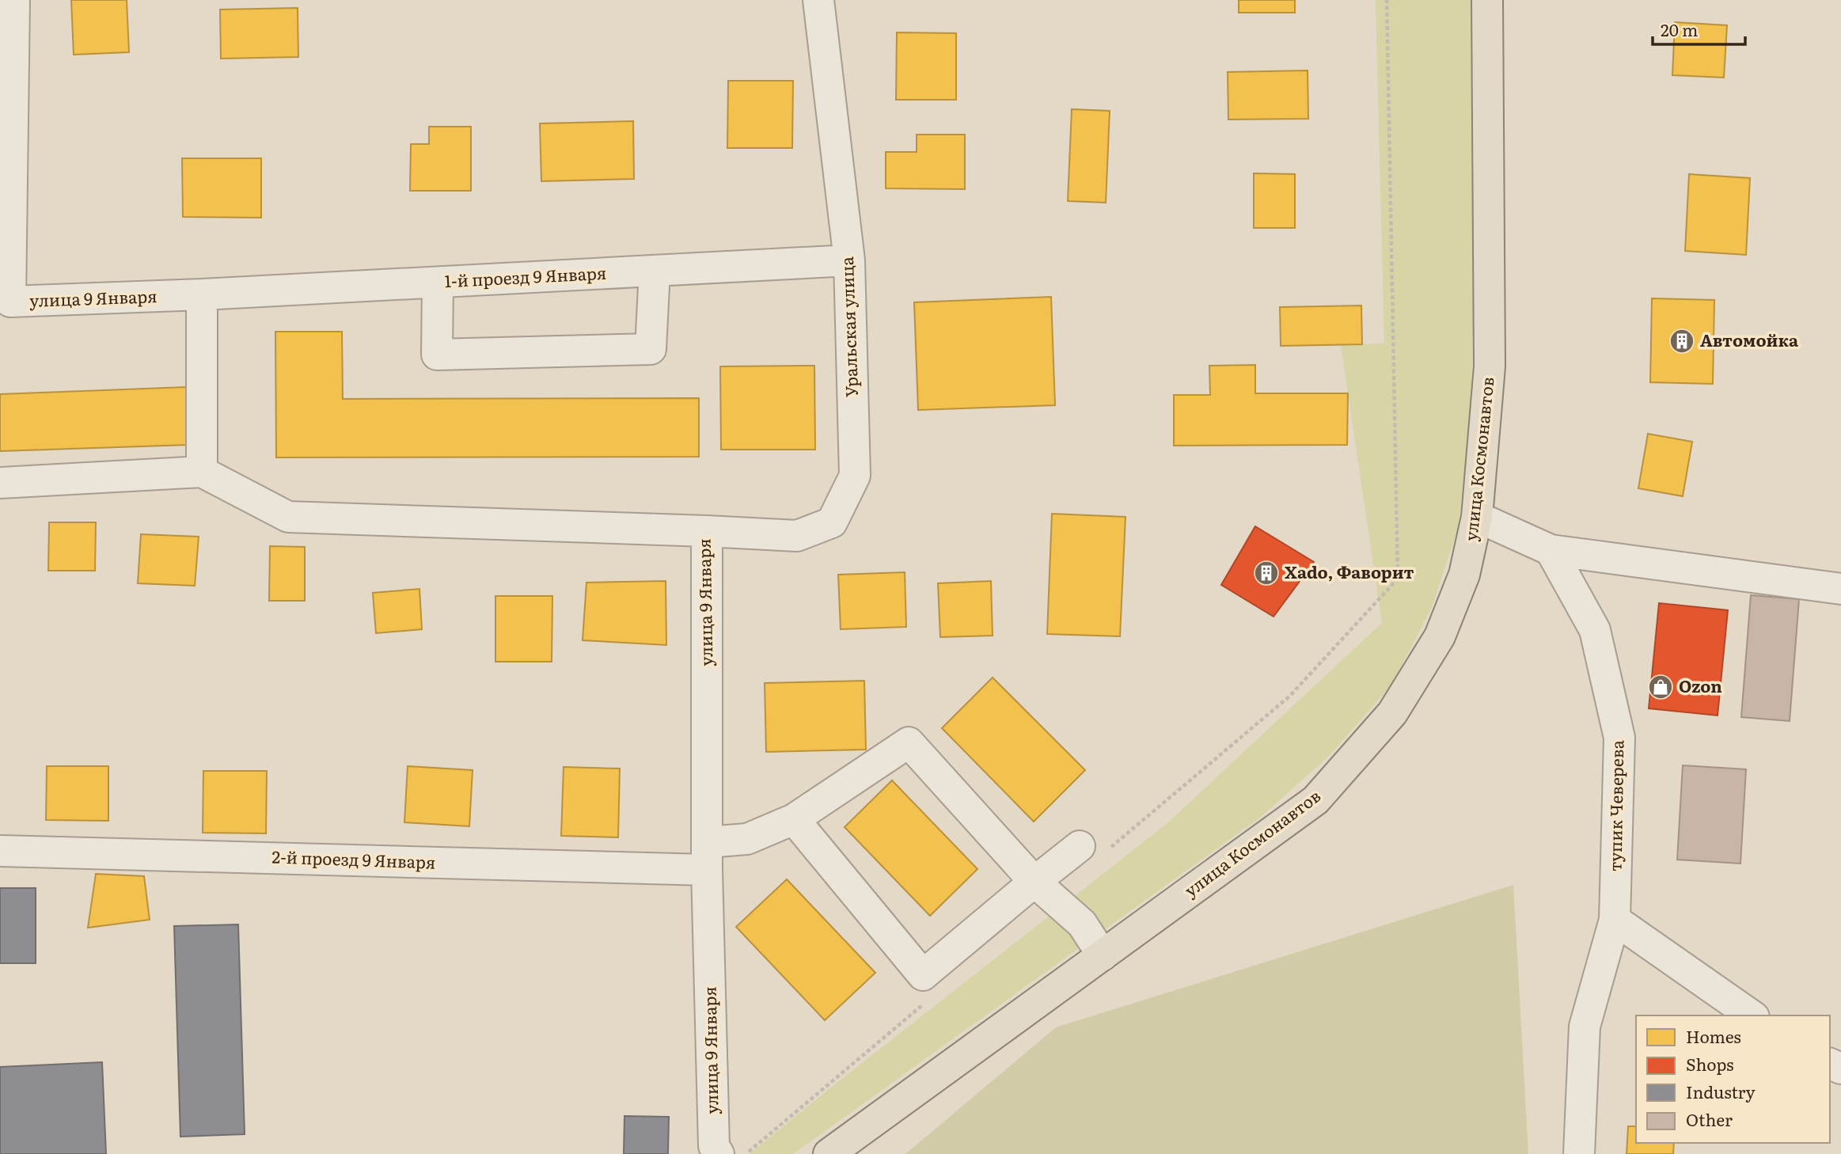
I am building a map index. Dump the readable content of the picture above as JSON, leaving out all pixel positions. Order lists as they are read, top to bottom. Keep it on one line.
{"streets":{"main road":["улица Космонавтов"],"street":["1-й проезд 9 Января","улица 9 Января","Уральская улица","тупик Чеверева","2-й проезд 9 Января"]},"crossings":[["1-й проезд 9 Января","улица 9 Января"],["1-й проезд 9 Января","Уральская улица"],["улица 9 Января","Уральская улица"],["улица 9 Января","2-й проезд 9 Января"]],"places":{"building":["Автомойка","Xado, Фаворит"],"shop":["Ozon"]},"legend":["Homes","Shops","Industry","Other"],"scale_bar":"20 m"}
